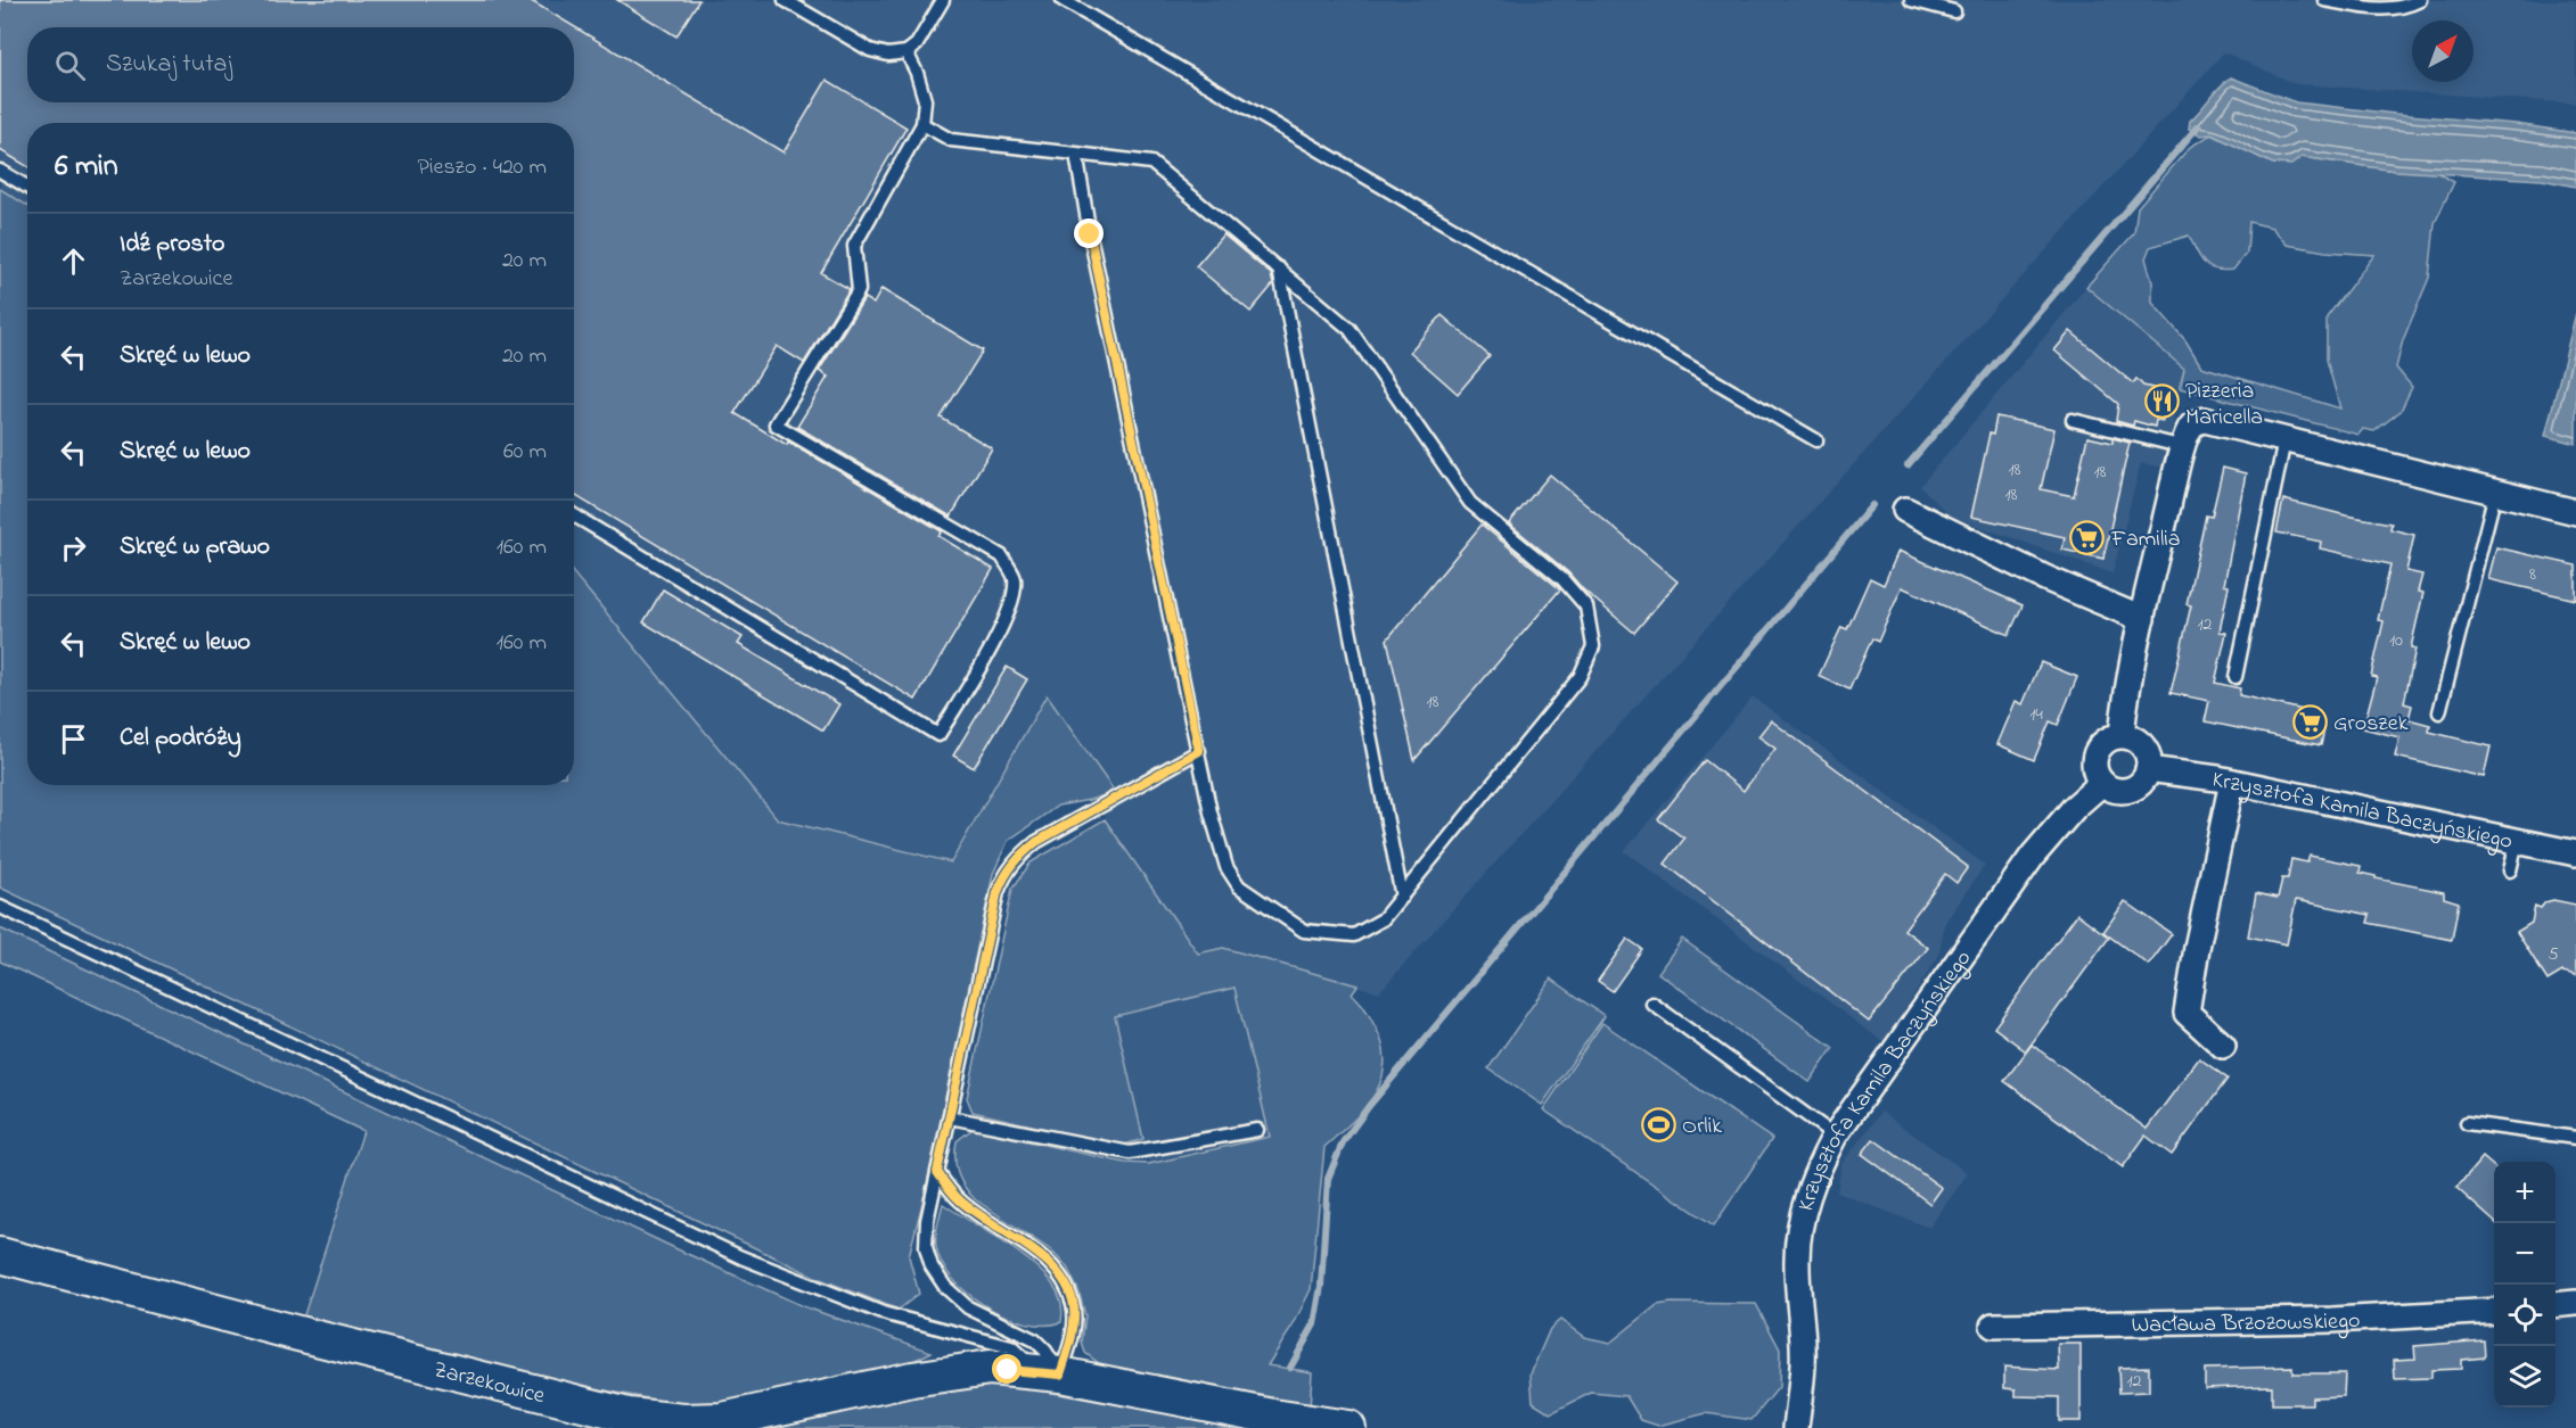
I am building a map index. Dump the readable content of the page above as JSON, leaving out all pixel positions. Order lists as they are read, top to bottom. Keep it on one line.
{"streets":{"street":["Krzysztofa Kamila Baczyńskiego","Wacława Brzozowskiego","Zarzekowice"]},"places":{"restaurant":["Pizzeria Maricella"],"supermarket":["Familia","Groszek"],"sports":["Orlik"]},"house_numbers":["18","18","18","8","12","10","18","14","5","12"],"north":"top right","page":{"search":"Szukaj tutaj","heading":["6 min","Pieszo · 420 m"],"list":[["Idź prosto","Zarzekowice","20 m"],["Skręć w lewo","20 m"],["Skręć w lewo","60 m"],["Skręć w prawo","160 m"],["Skręć w lewo","160 m"],"Cel podróży"],"map_buttons":["+","−"]}}
